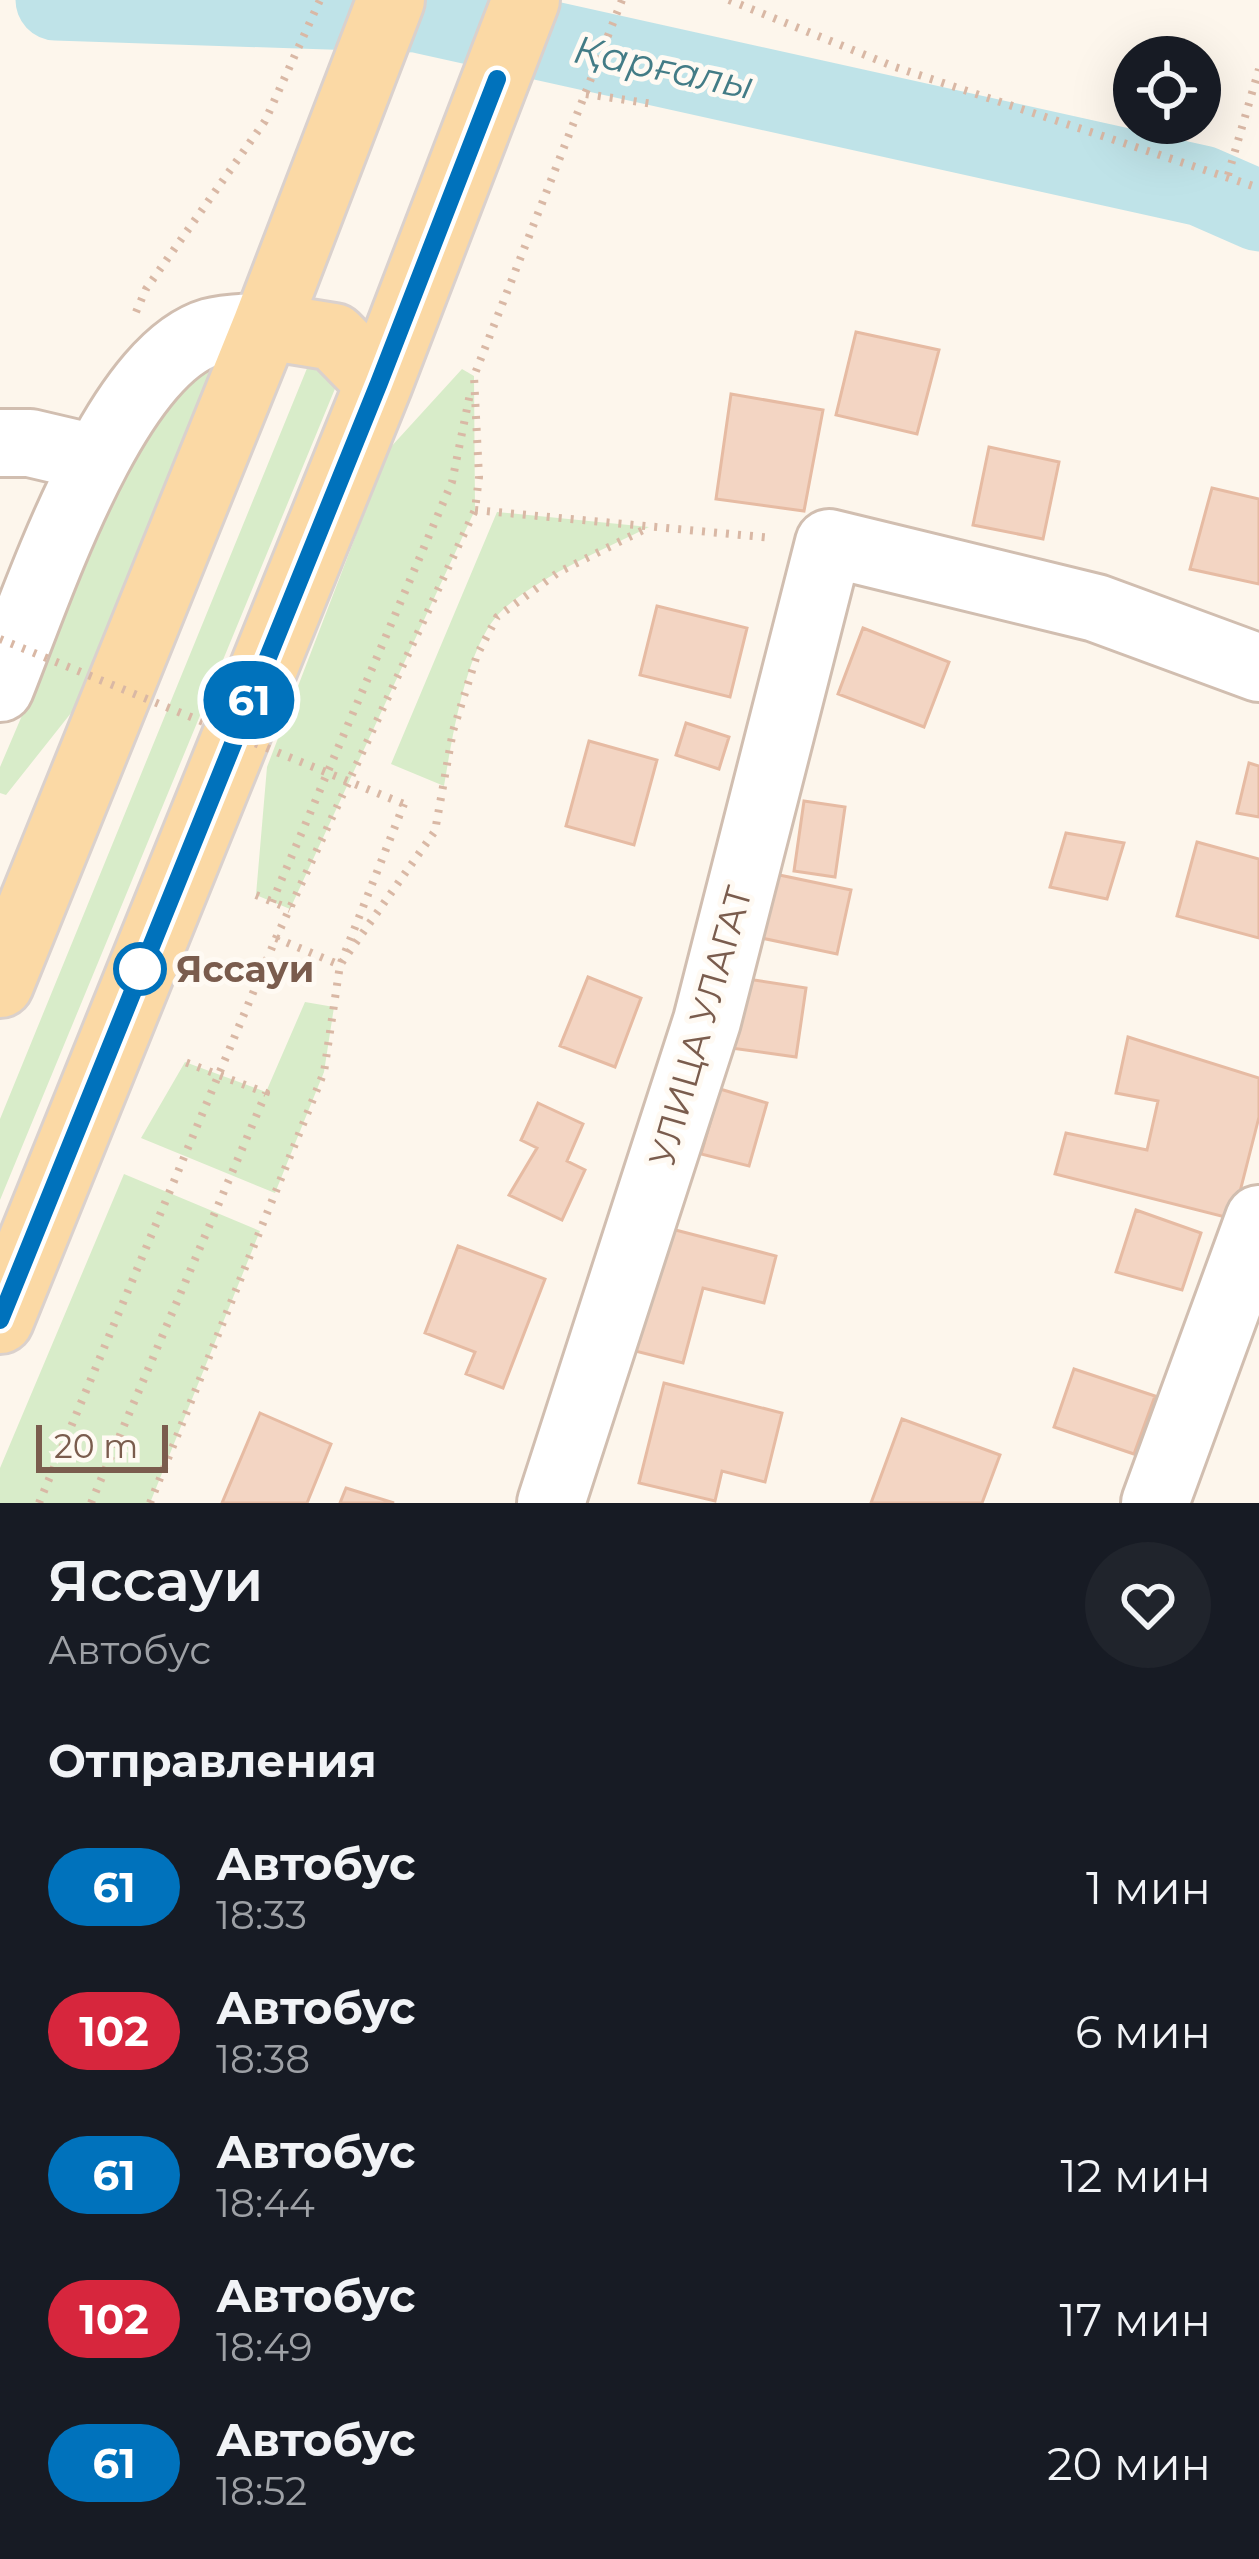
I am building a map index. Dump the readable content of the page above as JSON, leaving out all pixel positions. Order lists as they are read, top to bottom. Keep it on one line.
{"streets":{"street":["УЛИЦА УЛАГАТ"]},"water":["Қарғалы"],"places":["Яссауи"],"lines":["bus line 61"],"scale_bar":"20 m","page":{"on_map":"61","scale":"20 m","heading":[["Яссауи","Автобус"],"Отправления"],"list":[{"mark":"61","name":"Автобус","note":"18:33","value":"1 мин"},{"mark":"102","name":"Автобус","note":"18:38","value":"6 мин"},{"mark":"61","name":"Автобус","note":"18:44","value":"12 мин"},{"mark":"102","name":"Автобус","note":"18:49","value":"17 мин"},{"mark":"61","name":"Автобус","note":"18:52","value":"20 мин"}]}}
